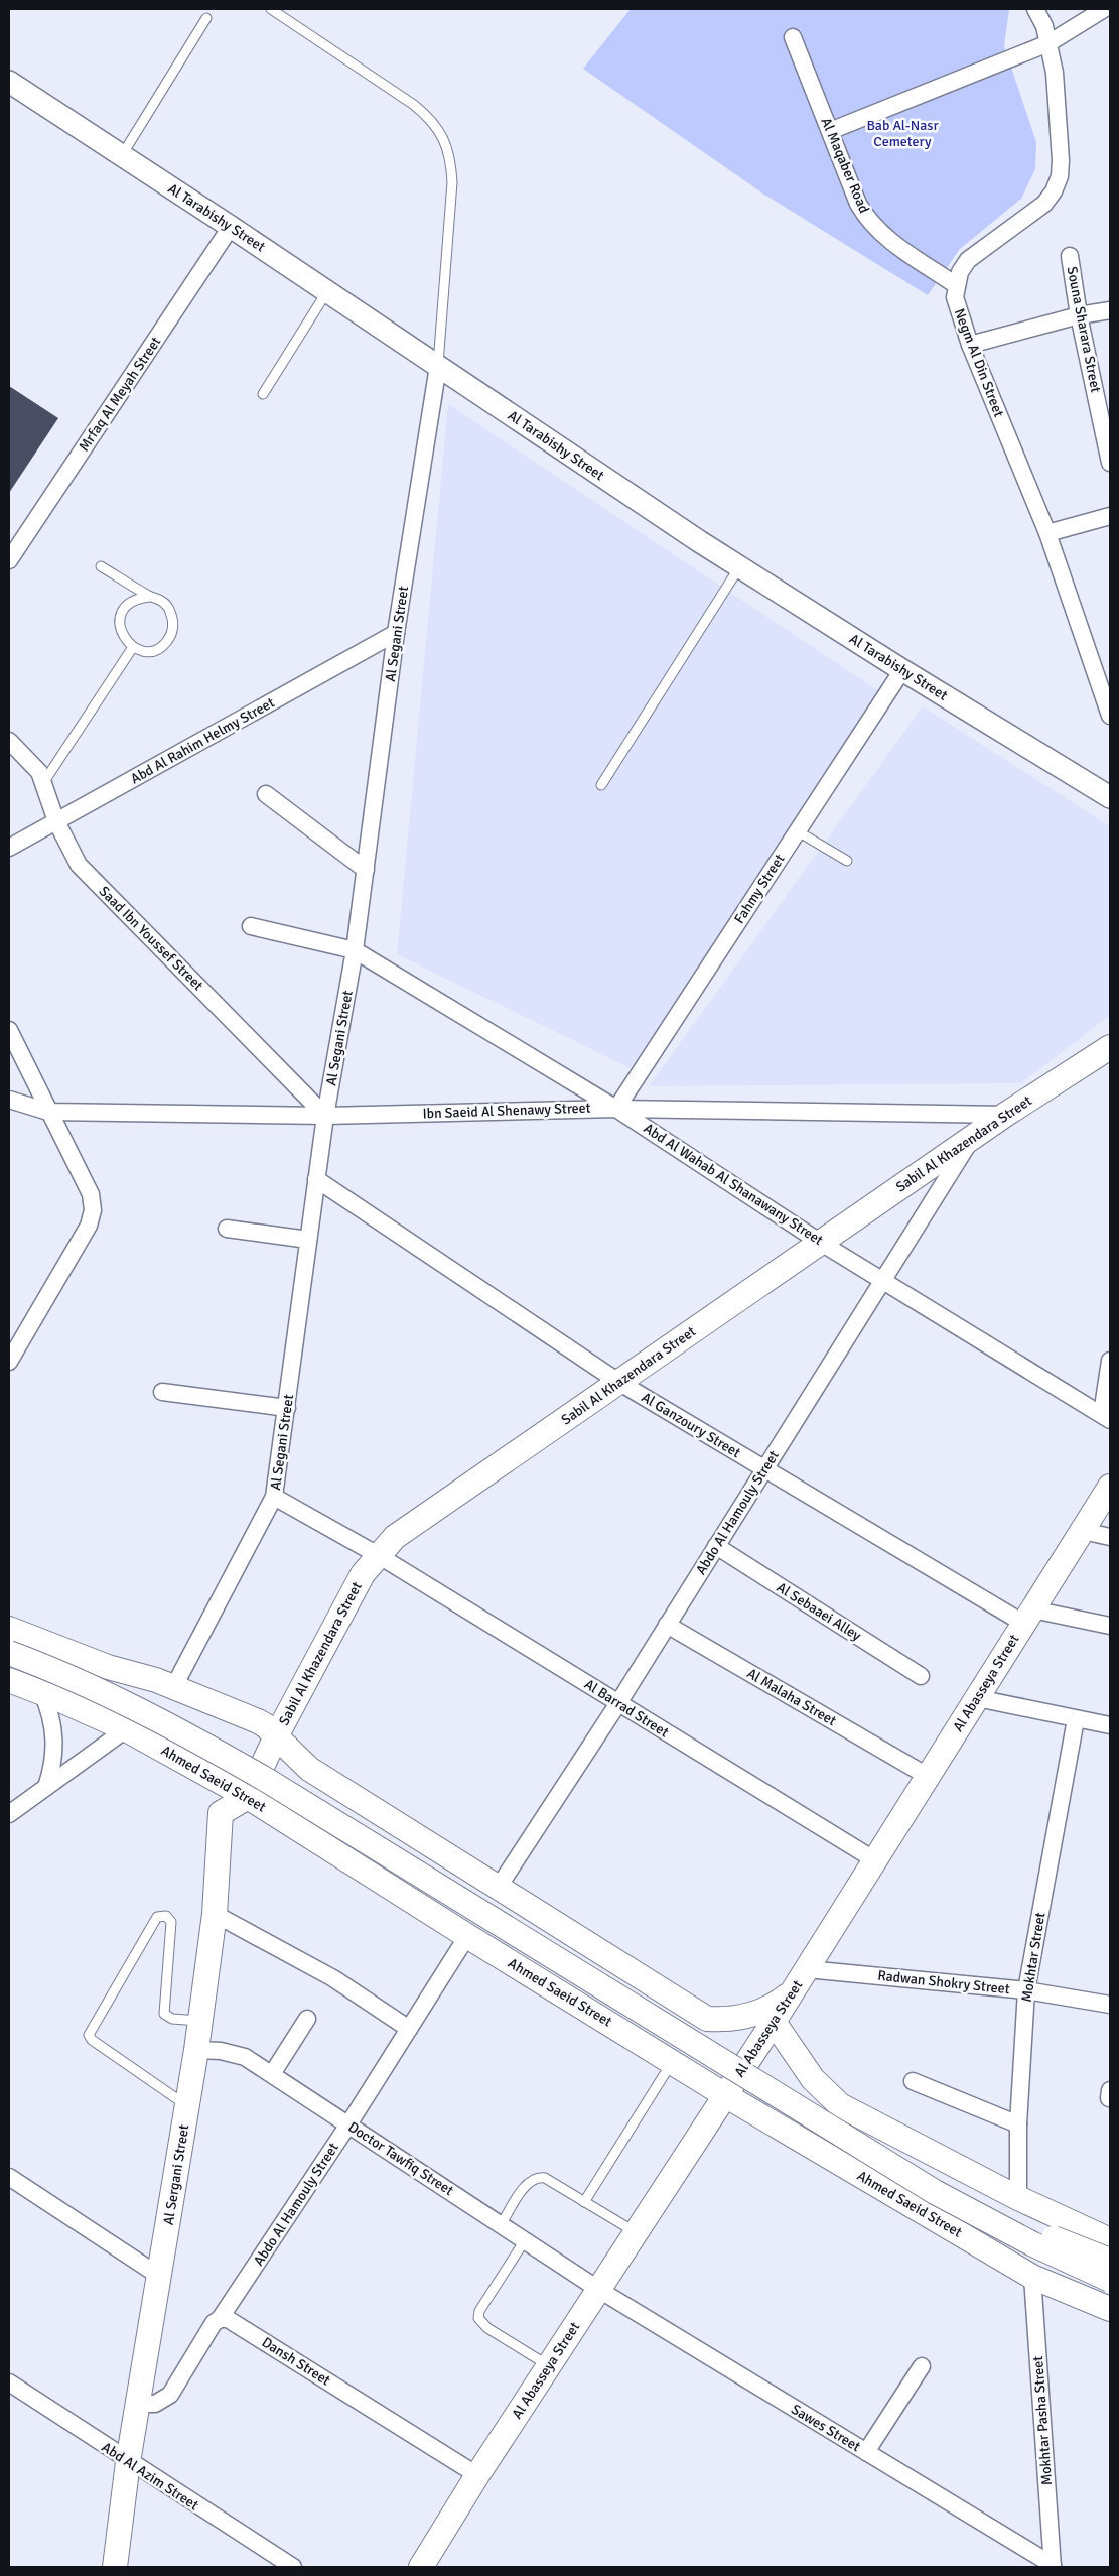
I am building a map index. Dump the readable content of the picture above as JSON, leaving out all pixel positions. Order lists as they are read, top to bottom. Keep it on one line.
{"streets":{"main road":["Sabil Al Khazendara Street","Al Abasseya Street","Ahmed Saeid Street","Al Sergani Street"],"street":["Al Maqaber Road","Al Tarabishy Street","Souna Sharara Street","Negm Al Din Street","Mrfaq Al Meyah Street","Al Segani Street","Abd Al Rahim Helmy Street","Fahmy Street","Saad Ibn Youssef Street","Ibn Saeid Al Shenawy Street","Abd Al Wahab Al Shanawany Street","Al Ganzoury Street","Abdo Al Hamouly Street","Al Sebaaei Alley","Al Malaha Street","Al Barrad Street","Mokhtar Street","Radwan Shokry Street","Doctor Tawfiq Street","Dansh Street","Mokhtar Pasha Street","Sawes Street","Abd Al Azim Street"]},"crossings":[["Al Maqaber Road","Negm Al Din Street"],["Al Tarabishy Street","Mrfaq Al Meyah Street"],["Al Tarabishy Street","Al Segani Street"],["Al Tarabishy Street","Fahmy Street"],["Al Segani Street","Abd Al Rahim Helmy Street"],["Al Segani Street","Saad Ibn Youssef Street"],["Al Segani Street","Ibn Saeid Al Shenawy Street"],["Al Segani Street","Abd Al Wahab Al Shanawany Street"],["Al Segani Street","Al Ganzoury Street"],["Al Segani Street","Al Barrad Street"],["Abd Al Rahim Helmy Street","Saad Ibn Youssef Street"],["Fahmy Street","Ibn Saeid Al Shenawy Street"],["Fahmy Street","Abd Al Wahab Al Shanawany Street"],["Saad Ibn Youssef Street","Ibn Saeid Al Shenawy Street"],["Ibn Saeid Al Shenawy Street","Sabil Al Khazendara Street"],["Ibn Saeid Al Shenawy Street","Abd Al Wahab Al Shanawany Street"],["Sabil Al Khazendara Street","Abd Al Wahab Al Shanawany Street"],["Sabil Al Khazendara Street","Al Ganzoury Street"],["Sabil Al Khazendara Street","Abdo Al Hamouly Street"],["Sabil Al Khazendara Street","Al Barrad Street"],["Sabil Al Khazendara Street","Ahmed Saeid Street"],["Sabil Al Khazendara Street","Al Sergani Street"],["Abd Al Wahab Al Shanawany Street","Abdo Al Hamouly Street"],["Al Ganzoury Street","Abdo Al Hamouly Street"],["Al Ganzoury Street","Al Abasseya Street"],["Abdo Al Hamouly Street","Al Sebaaei Alley"],["Abdo Al Hamouly Street","Al Malaha Street"],["Abdo Al Hamouly Street","Al Barrad Street"],["Abdo Al Hamouly Street","Ahmed Saeid Street"],["Abdo Al Hamouly Street","Doctor Tawfiq Street"],["Abdo Al Hamouly Street","Dansh Street"],["Al Abasseya Street","Al Barrad Street"],["Al Abasseya Street","Ahmed Saeid Street"],["Al Abasseya Street","Radwan Shokry Street"],["Al Abasseya Street","Doctor Tawfiq Street"],["Al Abasseya Street","Dansh Street"],["Al Abasseya Street","Sawes Street"],["Ahmed Saeid Street","Al Sergani Street"],["Ahmed Saeid Street","Mokhtar Pasha Street"],["Mokhtar Street","Radwan Shokry Street"],["Doctor Tawfiq Street","Al Sergani Street"],["Doctor Tawfiq Street","Sawes Street"],["Al Sergani Street","Abd Al Azim Street"],["Mokhtar Pasha Street","Sawes Street"]],"parks":["Bab Al-Nasr Cemetery"]}
